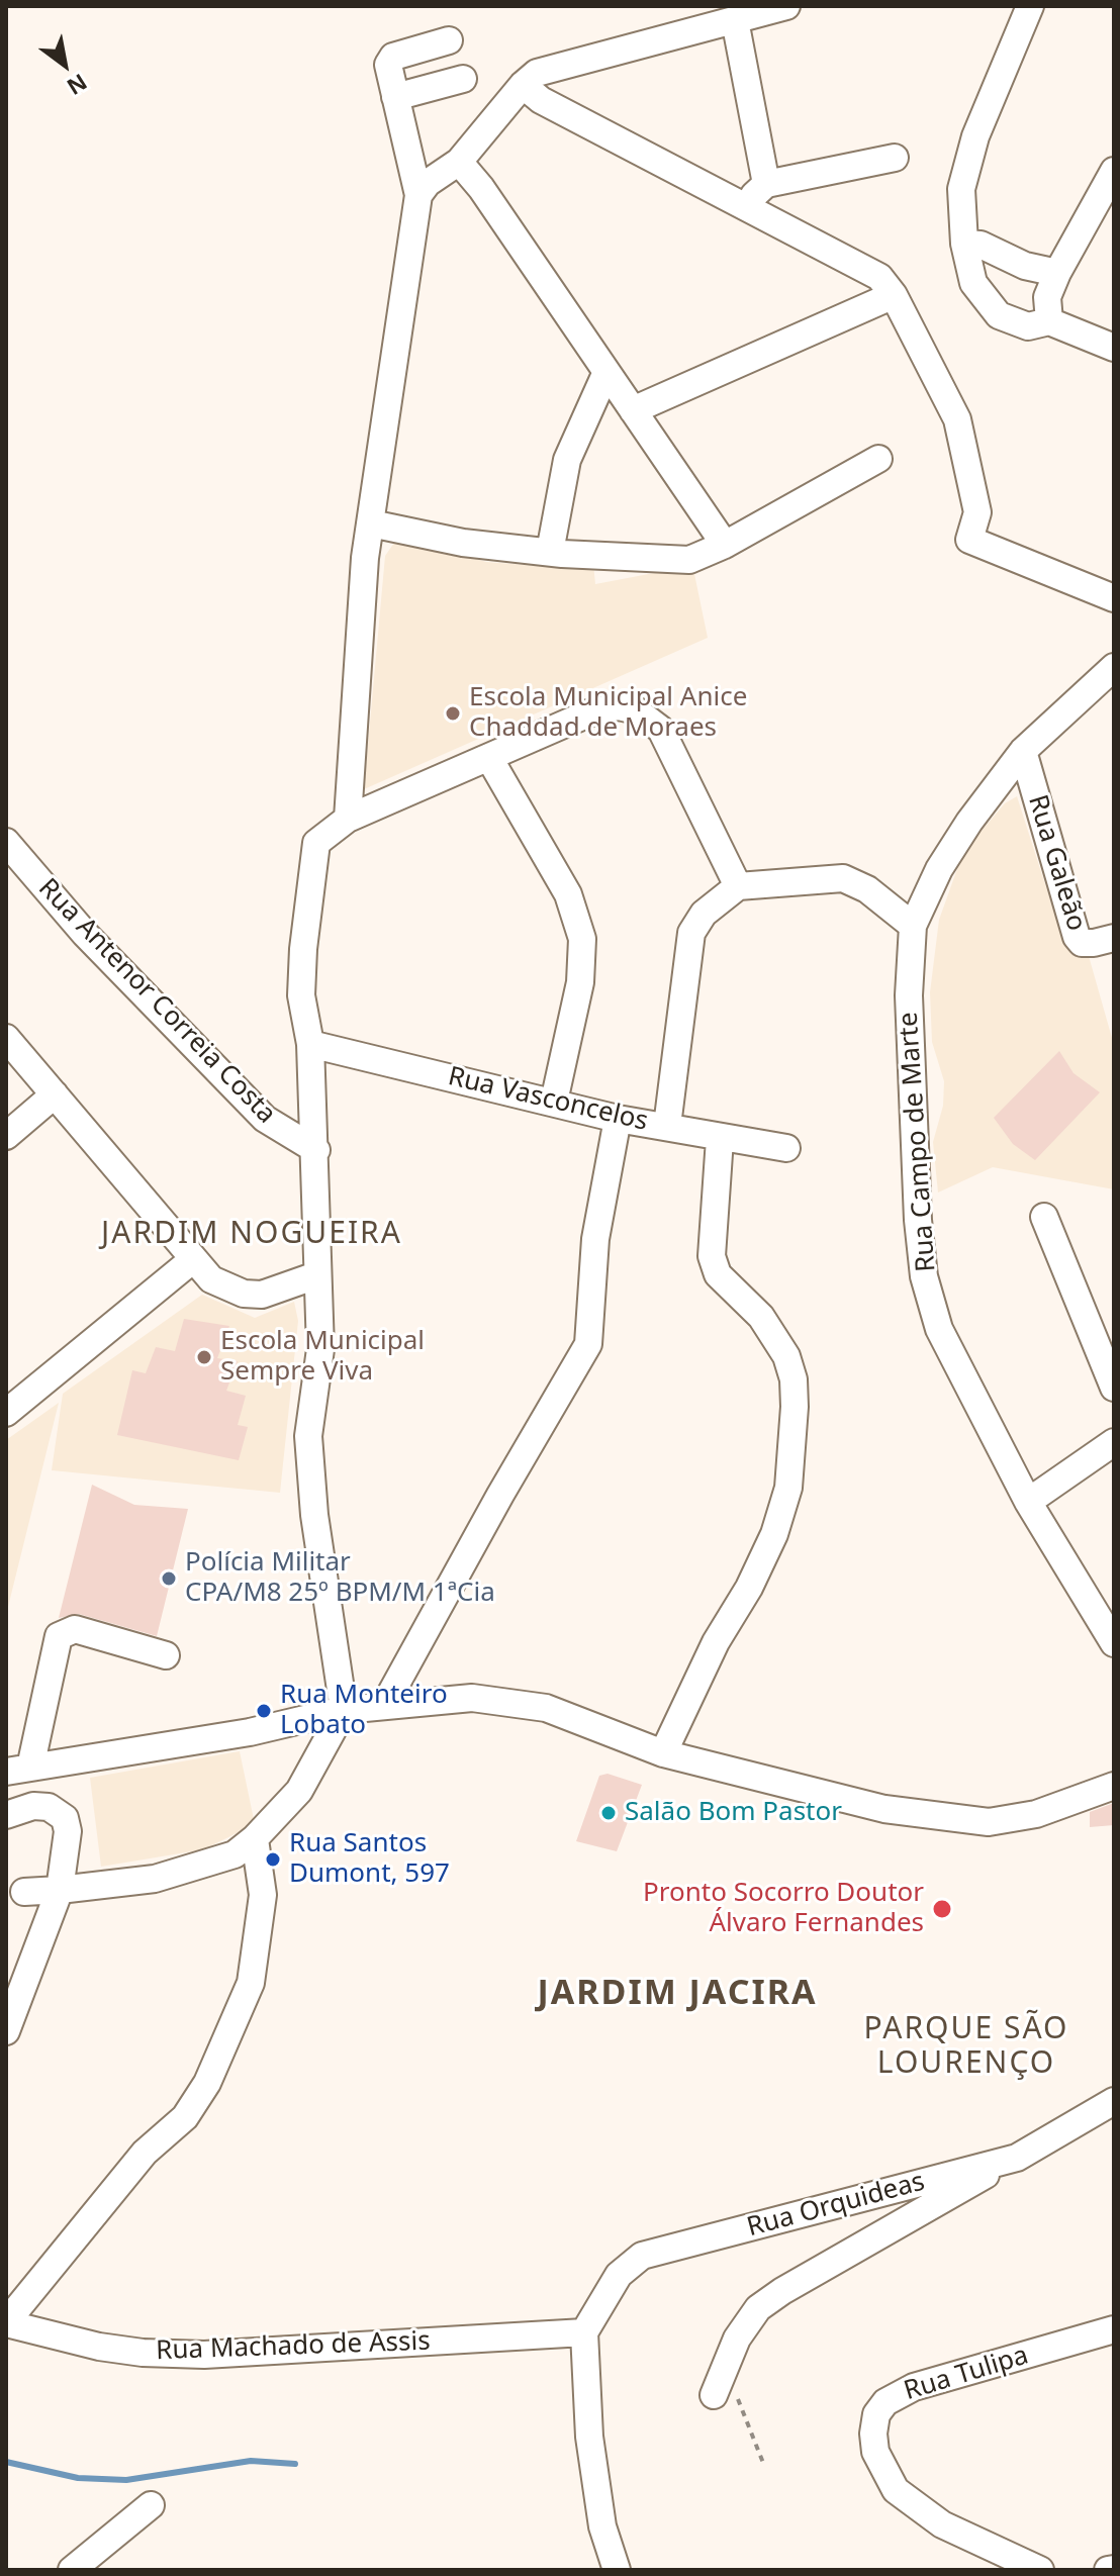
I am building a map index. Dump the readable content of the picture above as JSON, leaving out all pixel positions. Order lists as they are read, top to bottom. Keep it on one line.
{"streets":{"street":["Rua Galeão","Rua Antenor Correia Costa","Rua Vasconcelos","Rua Campo de Marte","Rua Orquideas","Rua Machado de Assis","Rua Tulipa"]},"crossings":[["Rua Galeão","Rua Campo de Marte"],["Rua Orquideas","Rua Machado de Assis"]],"districts":["JARDIM NOGUEIRA","JARDIM JACIRA","PARQUE SÃO LOURENÇO"],"places":["Escola Municipal Anice Chaddad de Moraes","Escola Municipal Sempre Viva","Polícia Militar CPA/M8 25º BPM/M 1ªCia","Rua Monteiro Lobato","Salão Bom Pastor","Rua Santos Dumont, 597","Pronto Socorro Doutor Álvaro Fernandes"],"north":"bottom right"}
